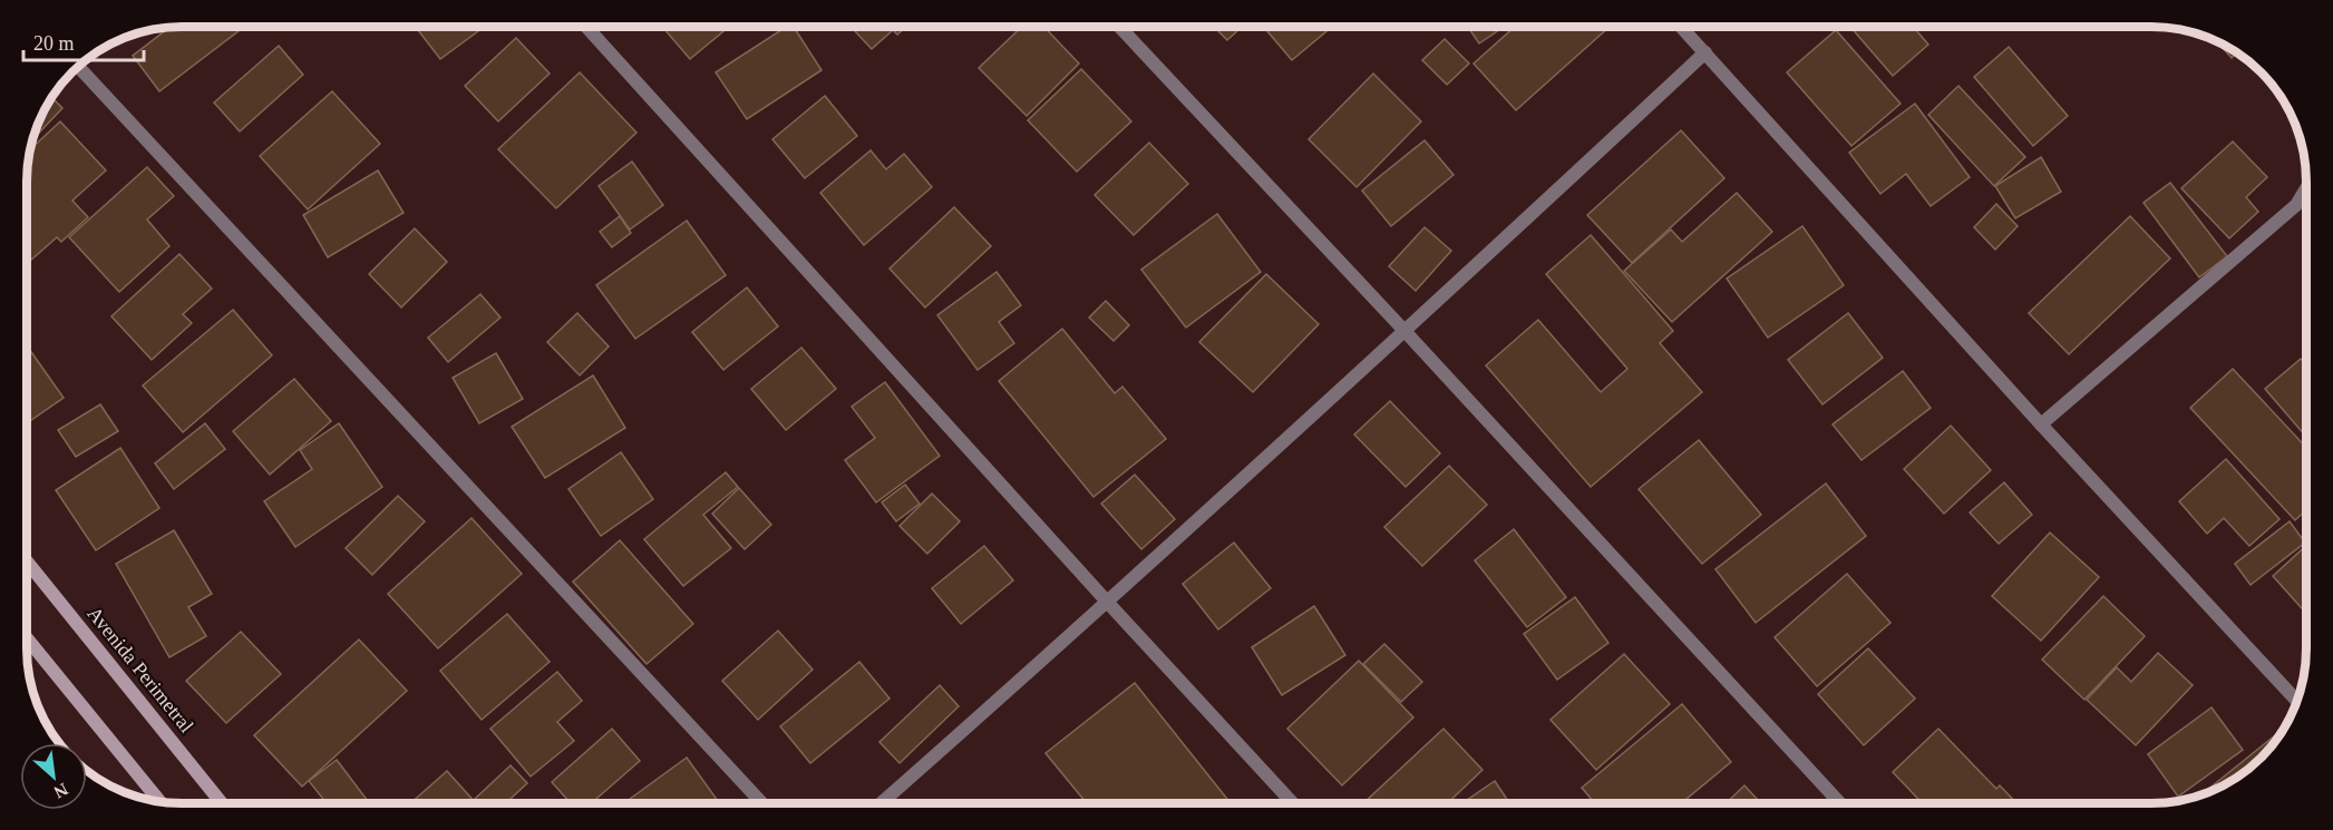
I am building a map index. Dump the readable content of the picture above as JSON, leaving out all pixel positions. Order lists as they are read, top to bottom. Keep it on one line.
{"streets":{"main road":["Avenida Perimetral"]},"scale_bar":"20 m","north":"bottom right"}
